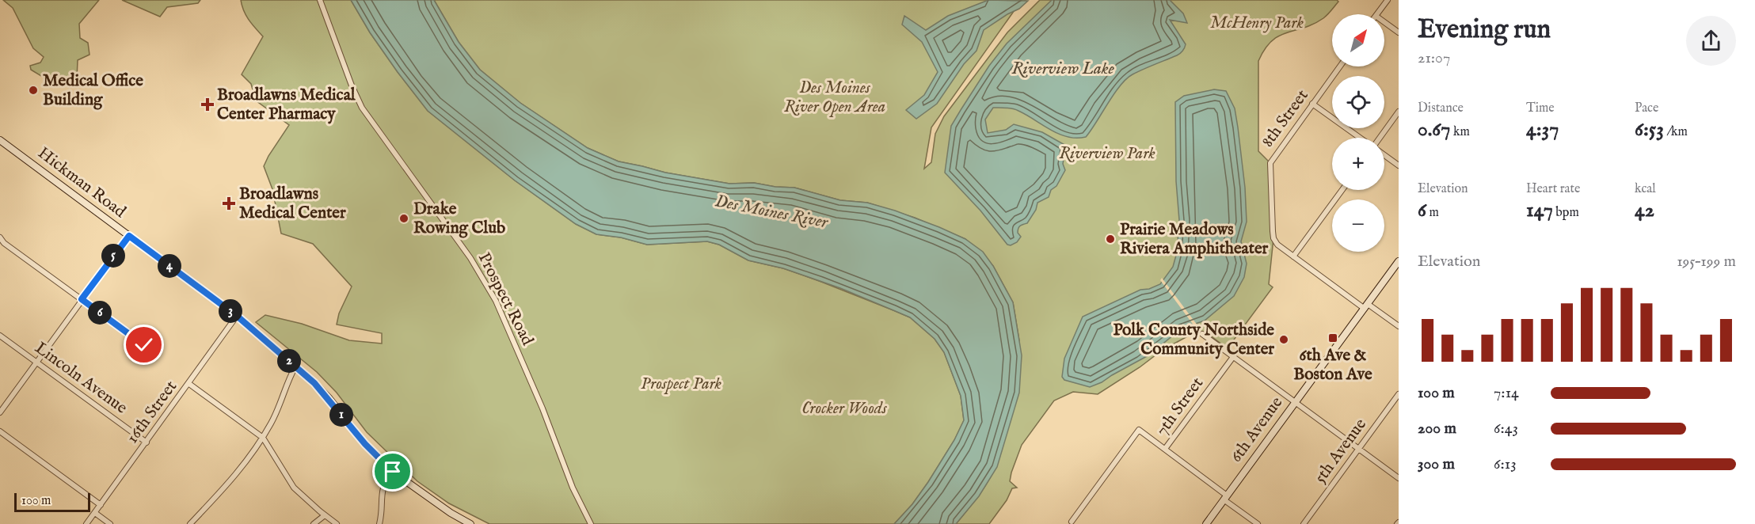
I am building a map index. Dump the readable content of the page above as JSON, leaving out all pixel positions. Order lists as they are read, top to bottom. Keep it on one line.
{"streets":{"main road":["Hickman Road","6th Avenue"],"street":["8th Street","Prospect Road","Lincoln Avenue","7th Street","16th Street","5th Avenue"]},"crossings":[["Hickman Road","16th Street"],["Lincoln Avenue","16th Street"]],"water":["Riverview Lake","Des Moines River"],"parks":["McHenry Park","Des Moines River Open Area","Riverview Park","Prospect Park","Crocker Woods"],"places":{"other":["Medical Office Building","Drake Rowing Club","Prairie Meadows Riviera Amphitheater","Polk County Northside Community Center"],"health":["Broadlawns Medical Center Pharmacy","Broadlawns Medical Center"],"transit":["6th Ave & Boston Ave"]},"scale_bar":"100 m","north":"top right","page":{"heading":["Evening run","21:07"],"map_buttons":["+","−"],"stats":[["Distance","0.67 km"],["Time","4:37"],["Pace","6:53 /km"],["Elevation","6 m"],["Heart rate","147 bpm"],["kcal","42"]],"chart":["Elevation","195–199 m"],"pins":["5","4","3","6","2","1"],"list":[{"name":"100 m","note":"7:14"},{"name":"200 m","note":"6:43"},{"name":"300 m","note":"6:13"}],"scale":"100 m"}}
